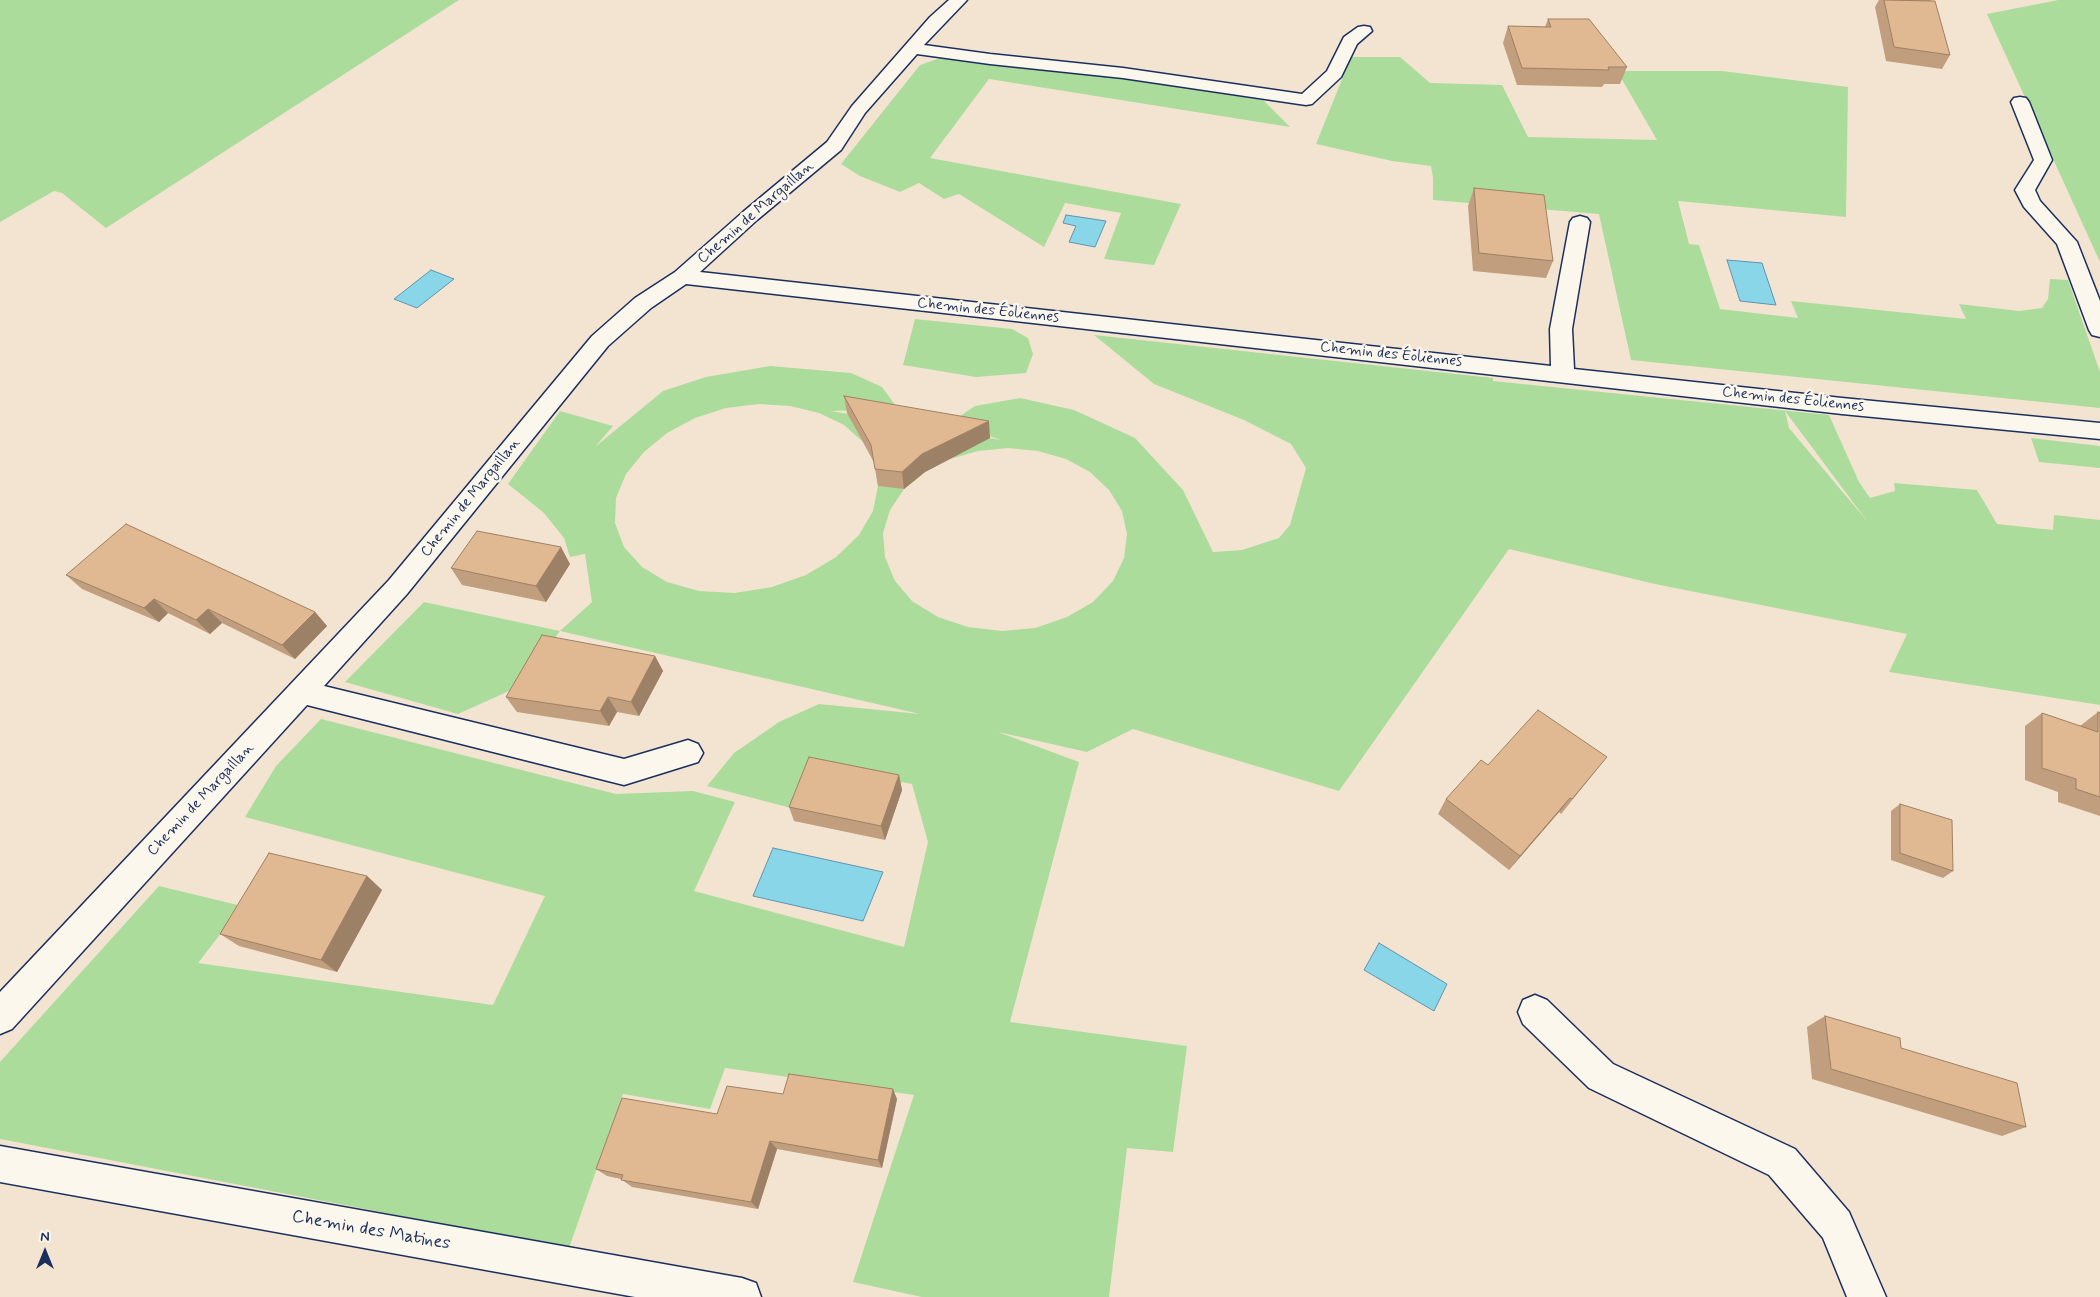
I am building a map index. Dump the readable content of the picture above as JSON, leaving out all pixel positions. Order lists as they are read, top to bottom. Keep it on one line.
{"streets":{"street":["Chemin de Margaillan","Chemin des Éoliennes","Chemin des Matines"]},"crossings":[["Chemin de Margaillan","Chemin des Éoliennes"]],"north":"top"}
